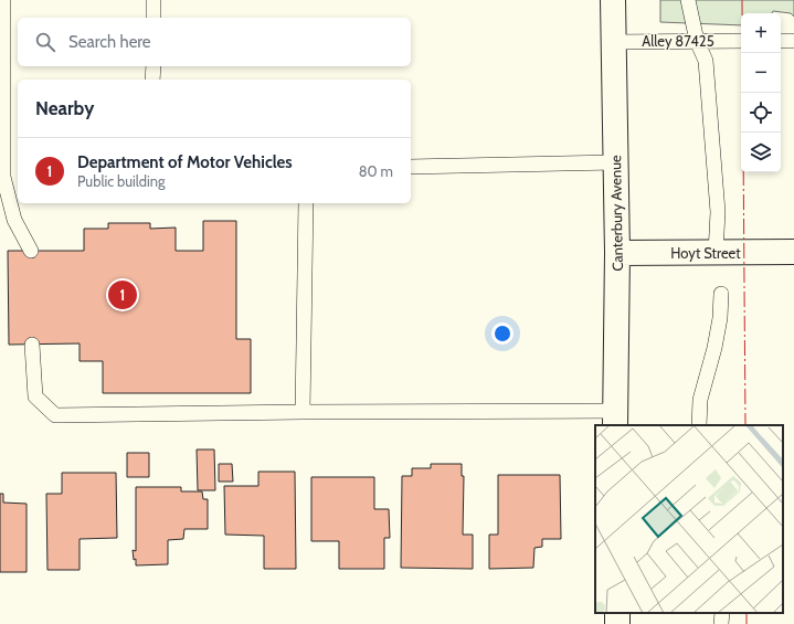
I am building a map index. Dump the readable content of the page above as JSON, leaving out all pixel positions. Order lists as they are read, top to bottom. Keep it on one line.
{"streets":{"street":["Canterbury Avenue","Hoyt Street"],"lane":["Alley 87425"]},"crossings":[["Alley 87425","Canterbury Avenue"],["Canterbury Avenue","Hoyt Street"]],"page":{"map_buttons":["+","−"],"search":"Search here","heading":"Nearby","list":[{"mark":"1","name":"Department of Motor Vehicles","note":"Public building","value":"80 m"}],"pins":"1"}}
